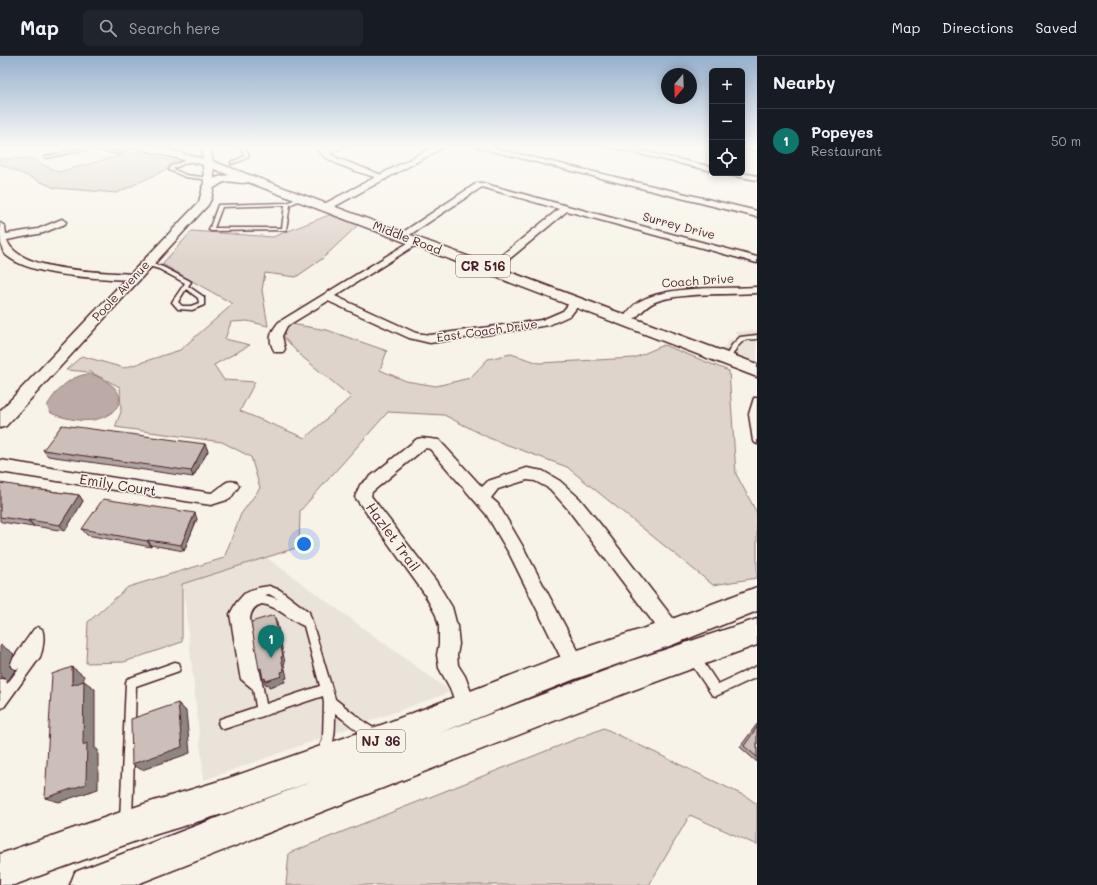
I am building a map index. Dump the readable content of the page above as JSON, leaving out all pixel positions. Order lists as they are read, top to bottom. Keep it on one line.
{"streets":{"main road":["Middle Road","CR 516","NJ 36"],"street":["Surrey Drive","Coach Drive","Poole Avenue","East Coach Drive","Emily Court","Hazlet Trail"]},"crossings":[["Surrey Drive","Middle Road"],["Middle Road","Coach Drive"],["Middle Road","East Coach Drive"],["Hazlet Trail","NJ 36"]],"north":"bottom","page":{"header":"Map","search":"Search here","nav":["Map","Directions","Saved"],"heading":"Nearby","map_buttons":["+","−"],"list":[{"mark":"1","name":"Popeyes","note":"Restaurant","value":"50 m"}],"pins":"1"}}
